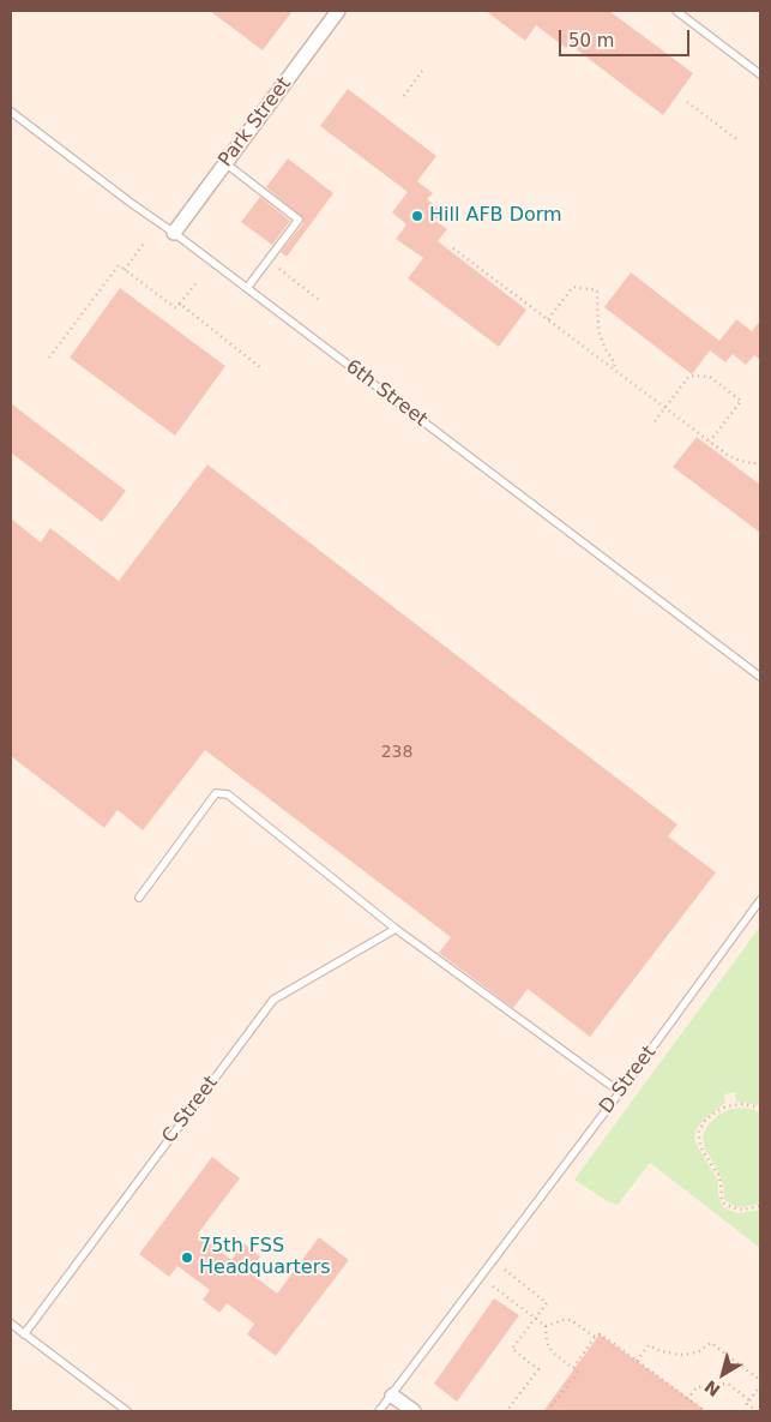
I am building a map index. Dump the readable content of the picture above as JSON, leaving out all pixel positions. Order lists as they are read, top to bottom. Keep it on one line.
{"streets":{"street":["Park Street"],"lane":["6th Street","D Street","C Street"]},"crossings":[["Park Street","6th Street"]],"places":["Hill AFB Dorm","75th FSS Headquarters"],"house_numbers":["238"],"scale_bar":"50 m","north":"bottom left"}
